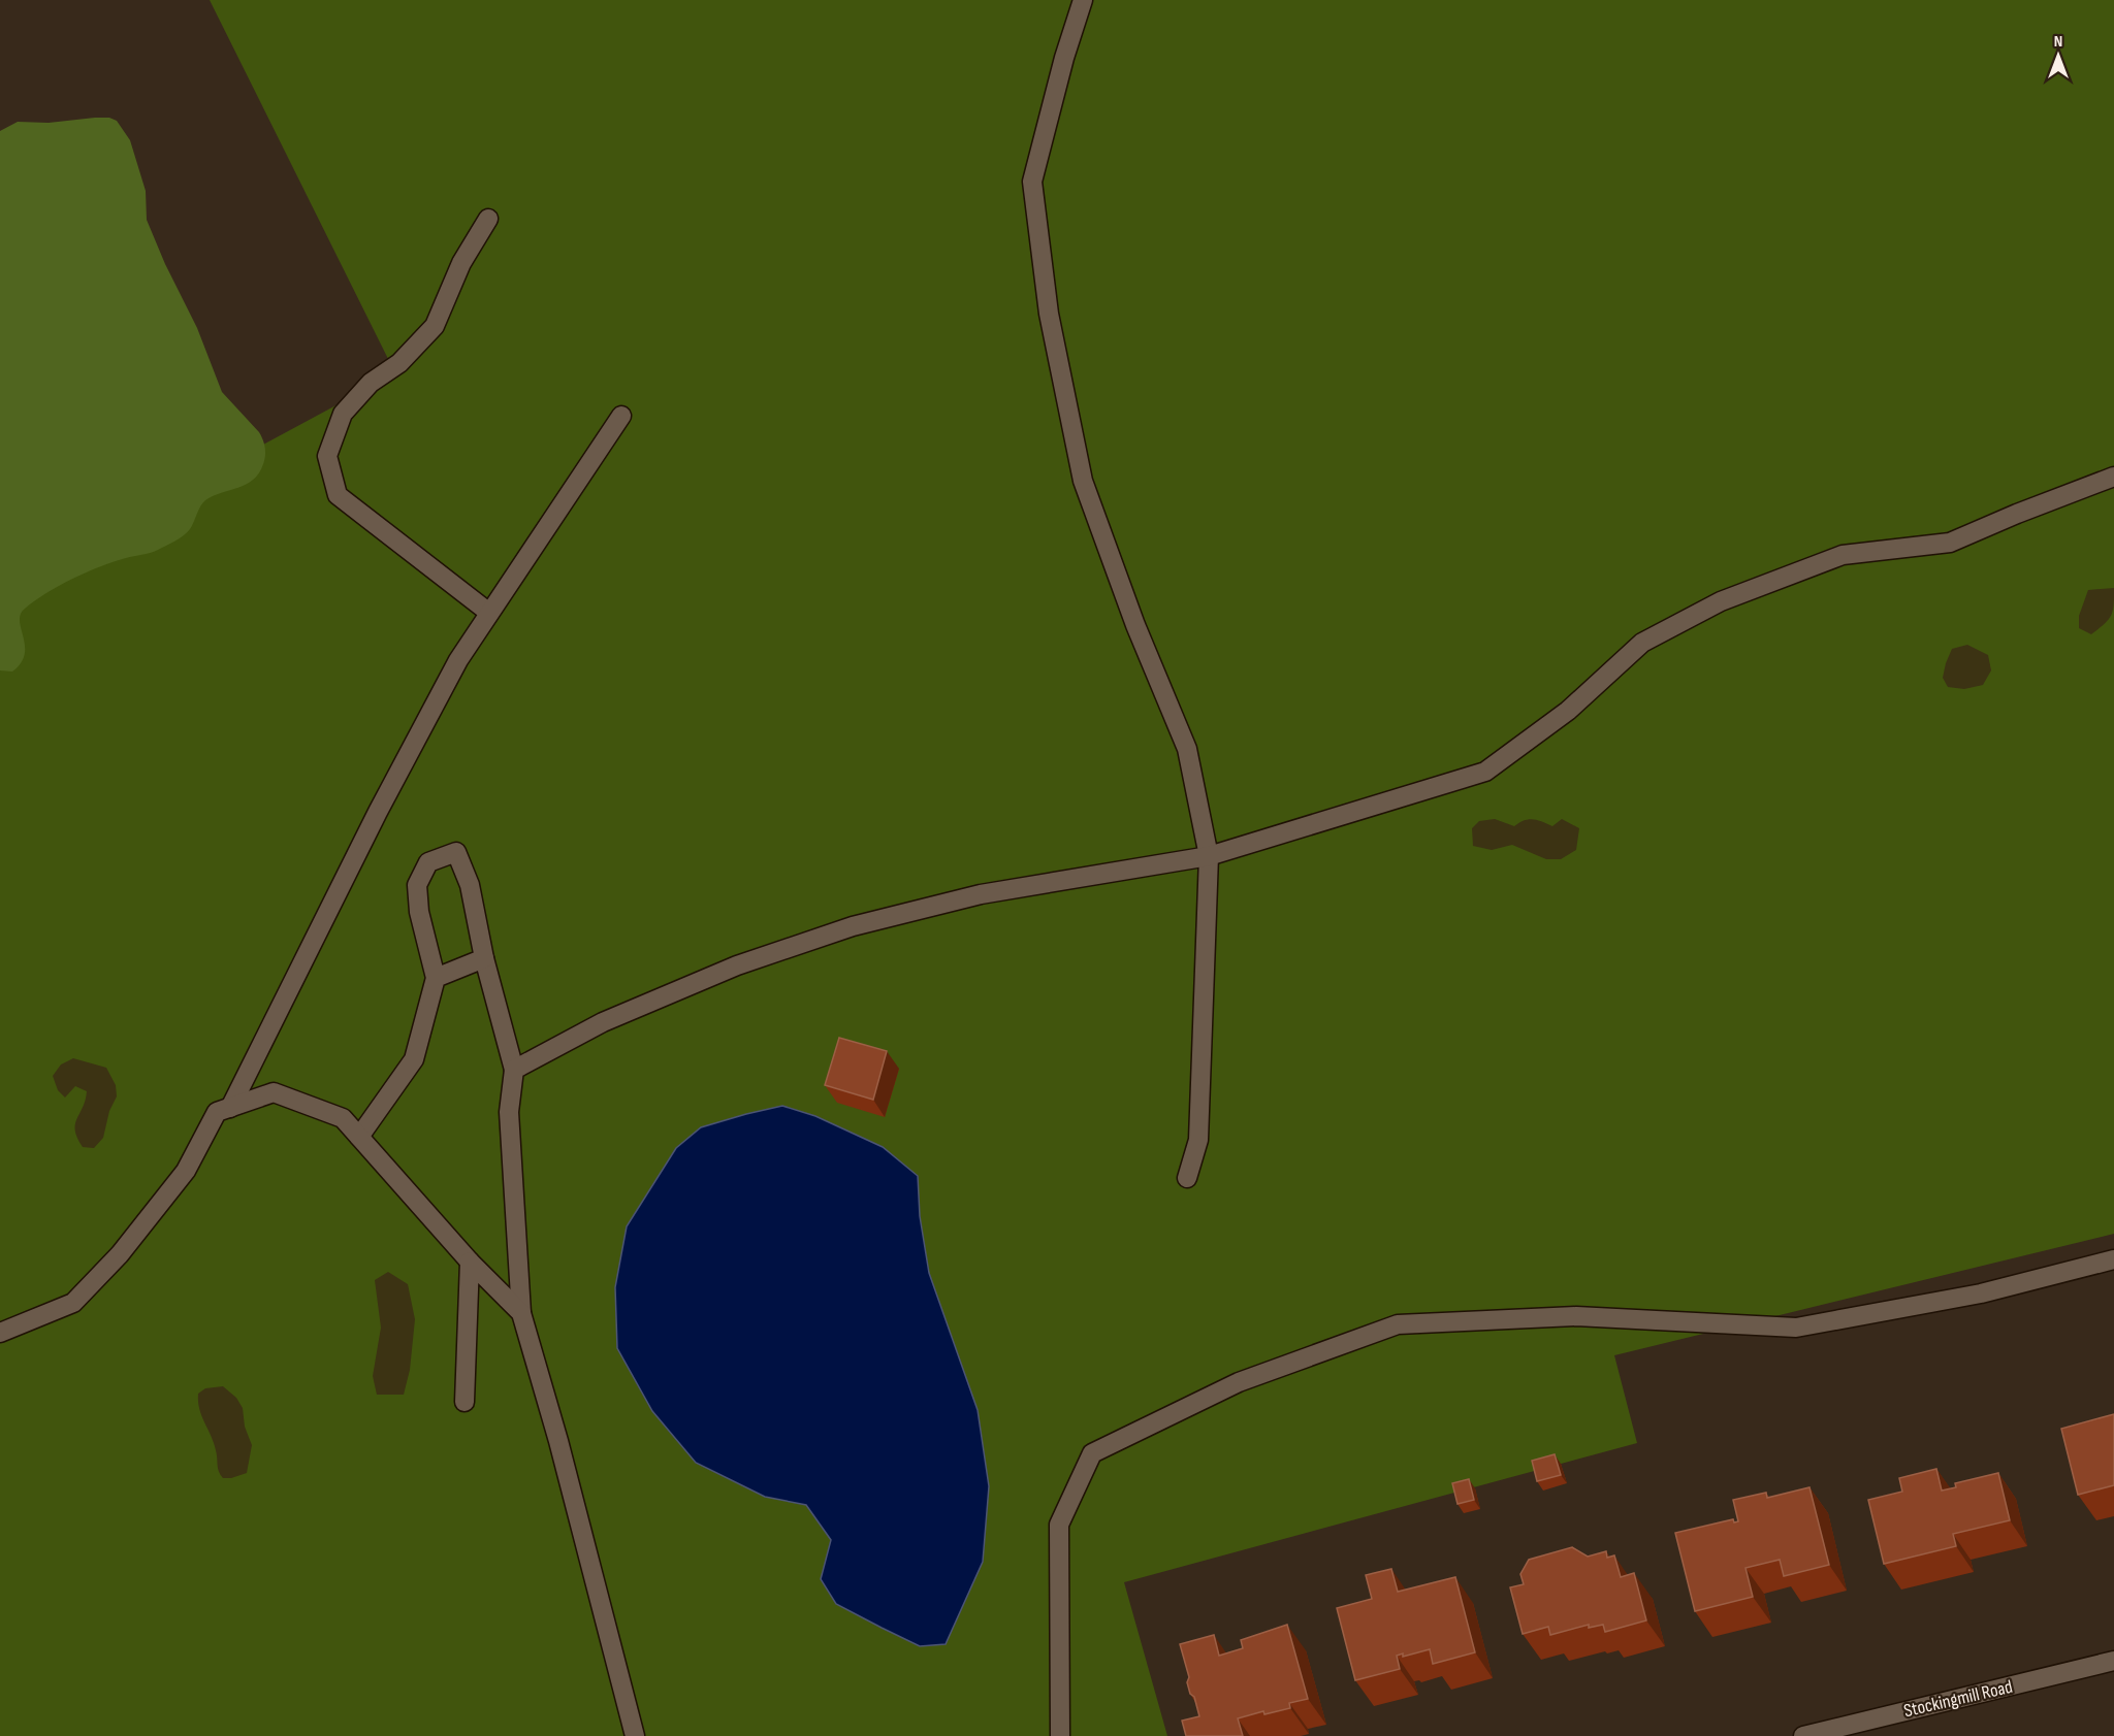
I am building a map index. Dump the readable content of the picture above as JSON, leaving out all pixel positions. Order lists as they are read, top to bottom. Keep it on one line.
{"streets":{"street":["Stockingmill Road"]},"north":"top"}
